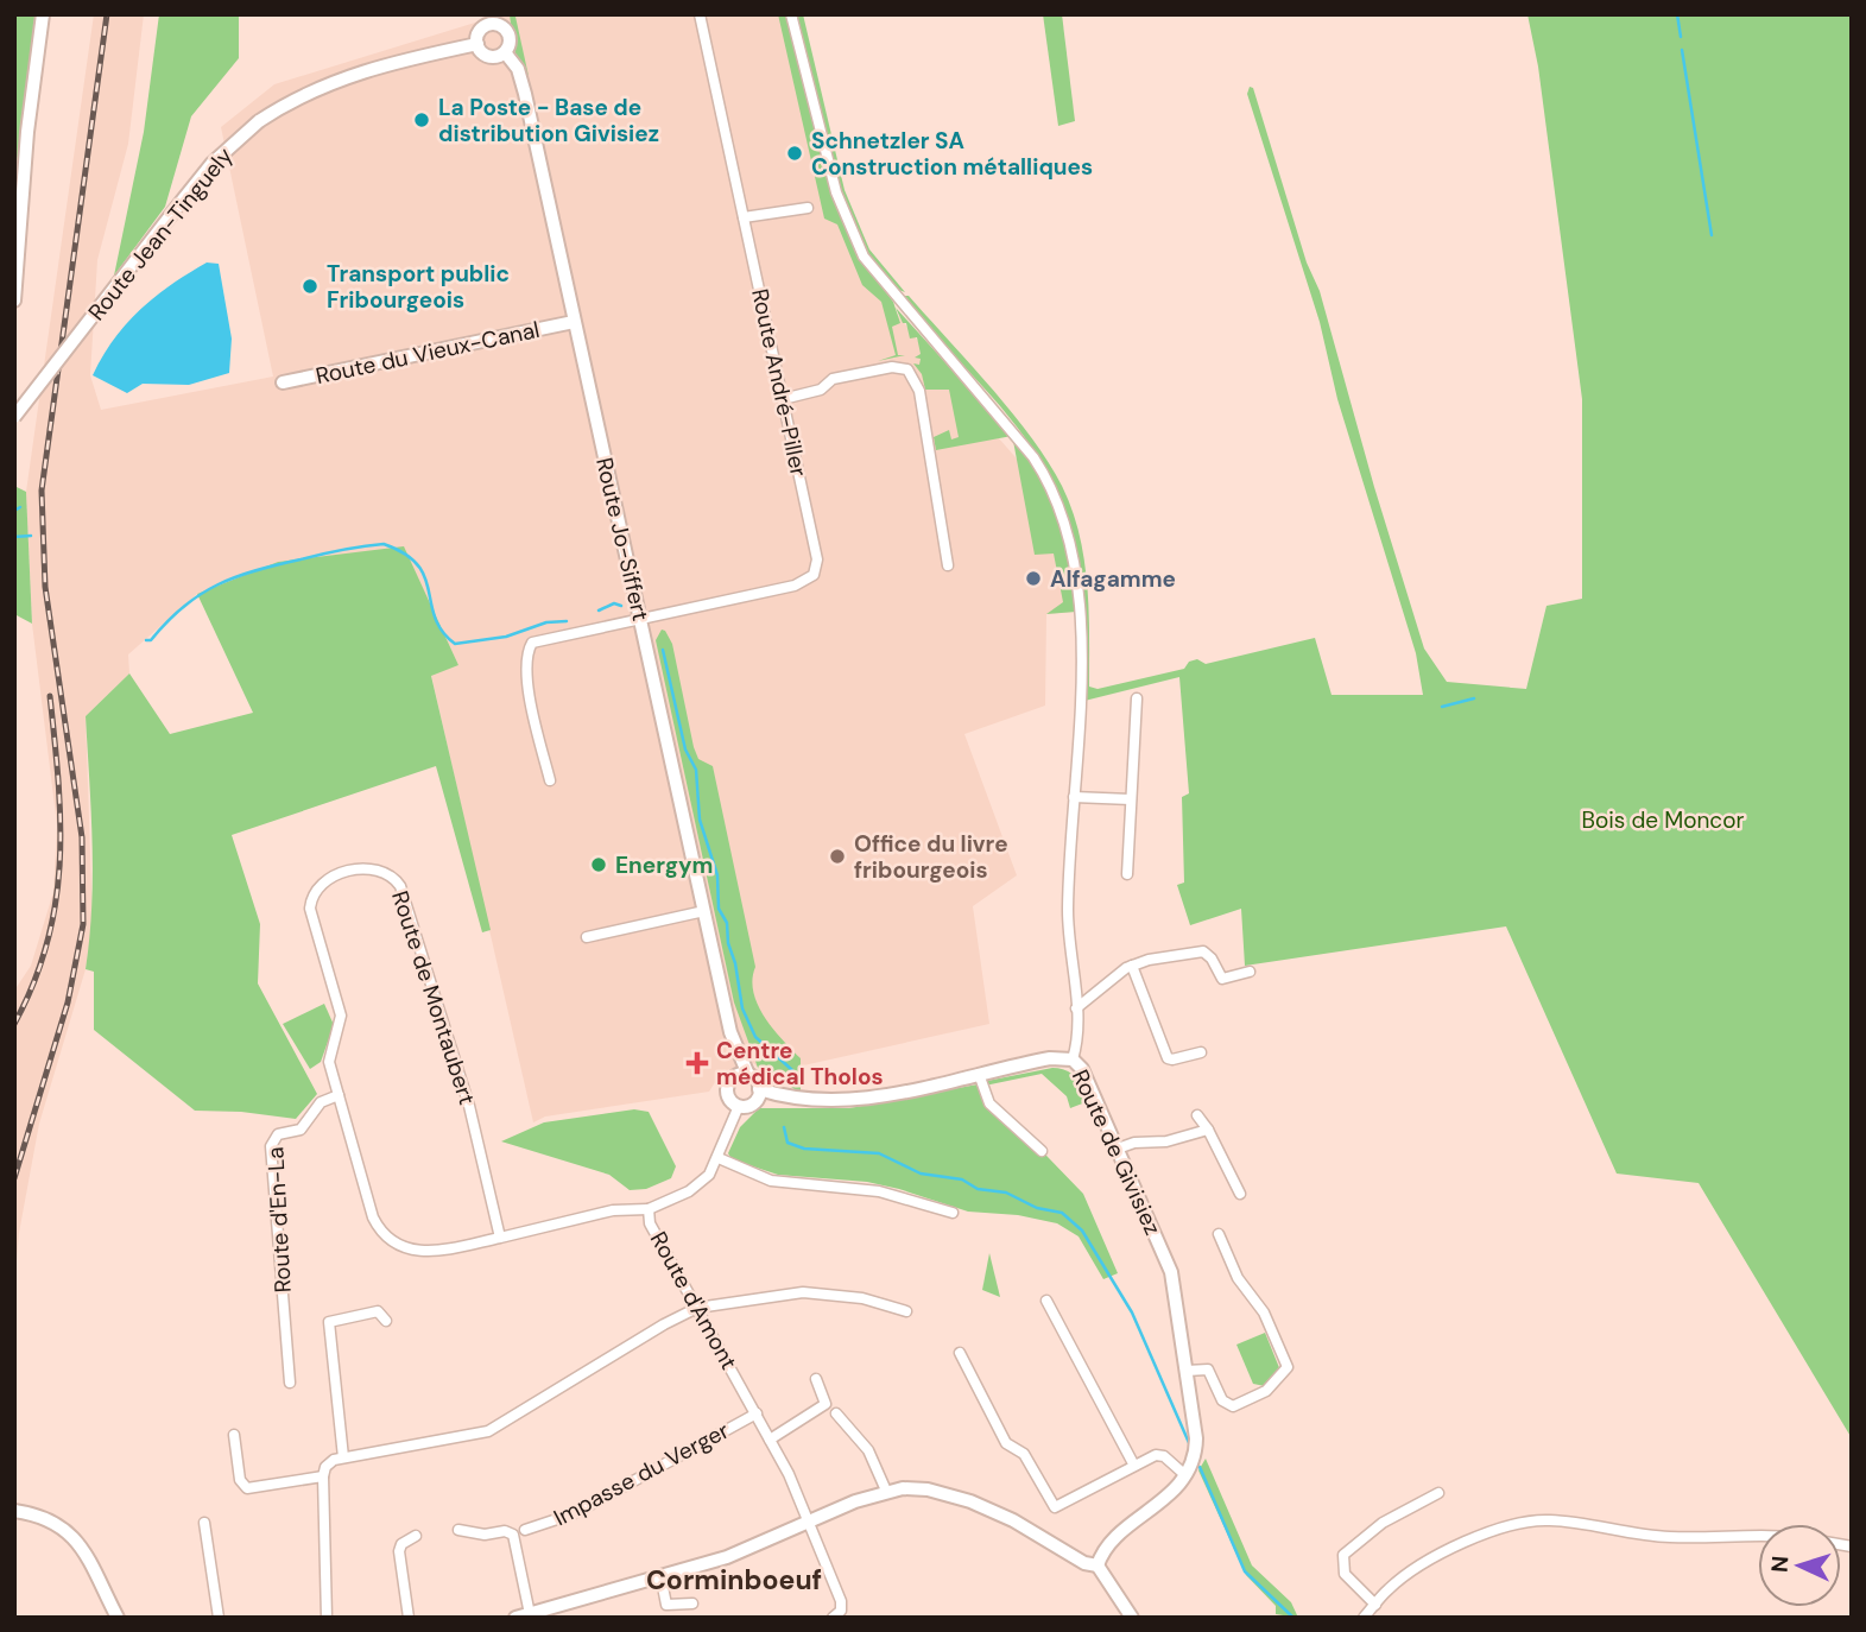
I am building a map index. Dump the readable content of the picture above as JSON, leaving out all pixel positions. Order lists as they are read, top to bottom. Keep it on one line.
{"streets":{"street":["Route Jean-Tinguely","Route du Vieux-Canal","Route André-Piller","Route Jo-Siffert","Route de Montaubert","Route de Givisiez","Route d'En-La","Route d'Amont","Impasse du Verger"]},"crossings":[["Route Jean-Tinguely","Route Jo-Siffert"],["Route du Vieux-Canal","Route Jo-Siffert"],["Route André-Piller","Route Jo-Siffert"],["Route Jo-Siffert","Route d'Amont"],["Route de Montaubert","Route d'En-La"],["Route de Montaubert","Route d'Amont"],["Route d'Amont","Impasse du Verger"]],"districts":["Corminboeuf"],"parks":["Bois de Moncor"],"places":{"other":["La Poste - Base de distribution Givisiez","Schnetzler SA Construction métalliques","Transport public Fribourgeois","Alfagamme","Office du livre fribourgeois","Energym"],"health":["Centre médical Tholos"]},"north":"left"}
